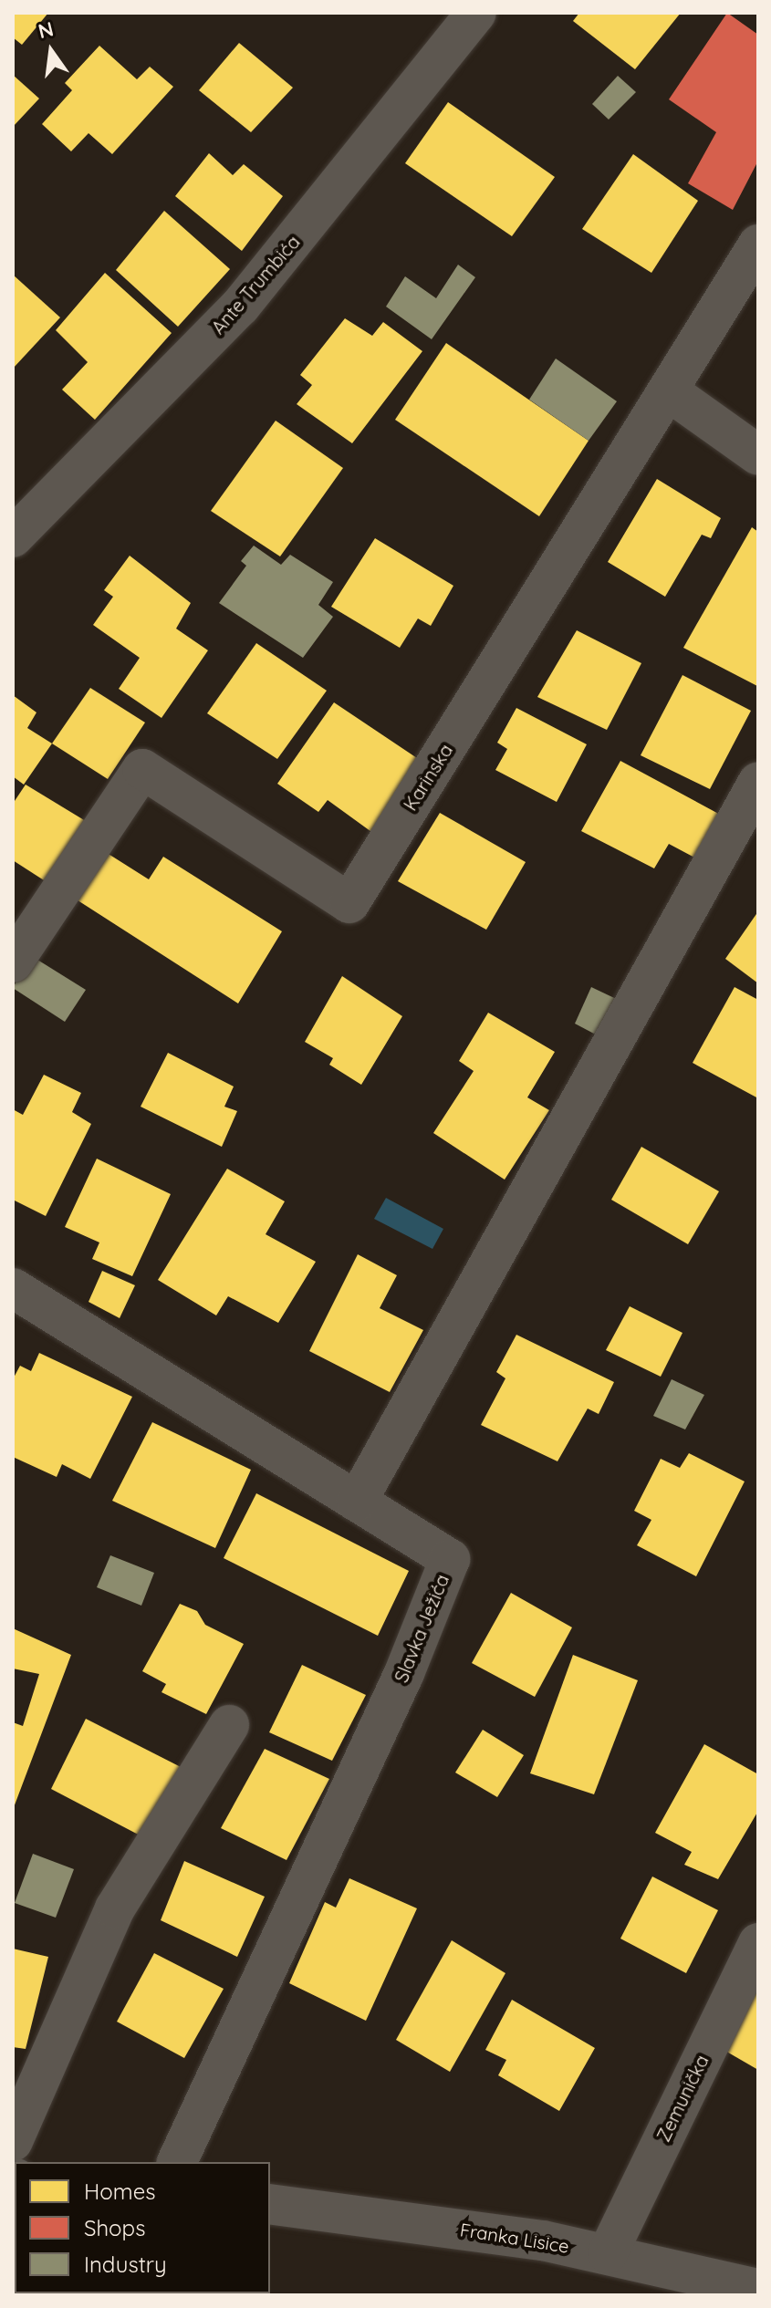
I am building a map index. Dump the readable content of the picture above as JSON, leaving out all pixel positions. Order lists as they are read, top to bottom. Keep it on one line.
{"streets":{"street":["Ante Trumbića","Karinska","Slavka Ježića","Zemunička","Franka Lisice"]},"crossings":[["Zemunička","Franka Lisice"]],"legend":["Homes","Shops","Industry"],"north":"top"}
